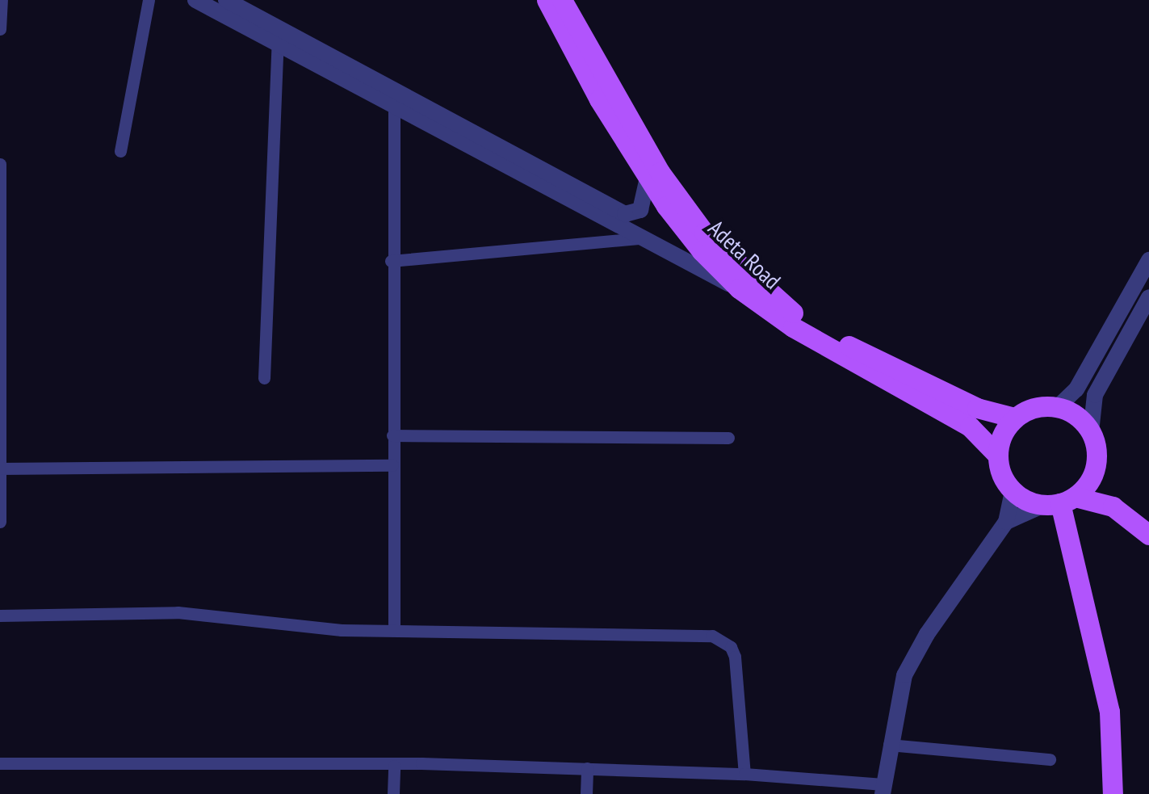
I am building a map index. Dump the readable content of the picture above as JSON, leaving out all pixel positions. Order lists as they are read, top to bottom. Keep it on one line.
{"streets":{"main road":["Adeta Road"]}}
